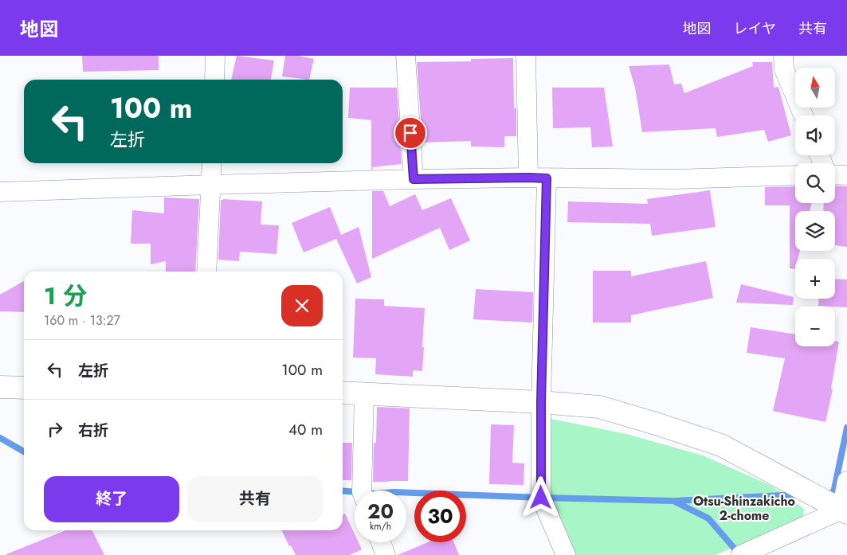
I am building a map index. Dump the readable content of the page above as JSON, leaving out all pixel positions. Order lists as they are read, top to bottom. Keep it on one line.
{"districts":["Otsu-Shinzakicho 2-chome"],"north":"top","page":{"header":"地図","nav":["地図","レイヤ","共有"],"map_buttons":["+","−"],"turn":["100 m","左折"],"heading":["1 分","160 m · 13:27"],"list":[{"name":"左折","value":"100 m"},{"name":"右折","value":"40 m"}],"buttons":["終了","共有"],"speed":"20 km/h","limit":"30"}}
